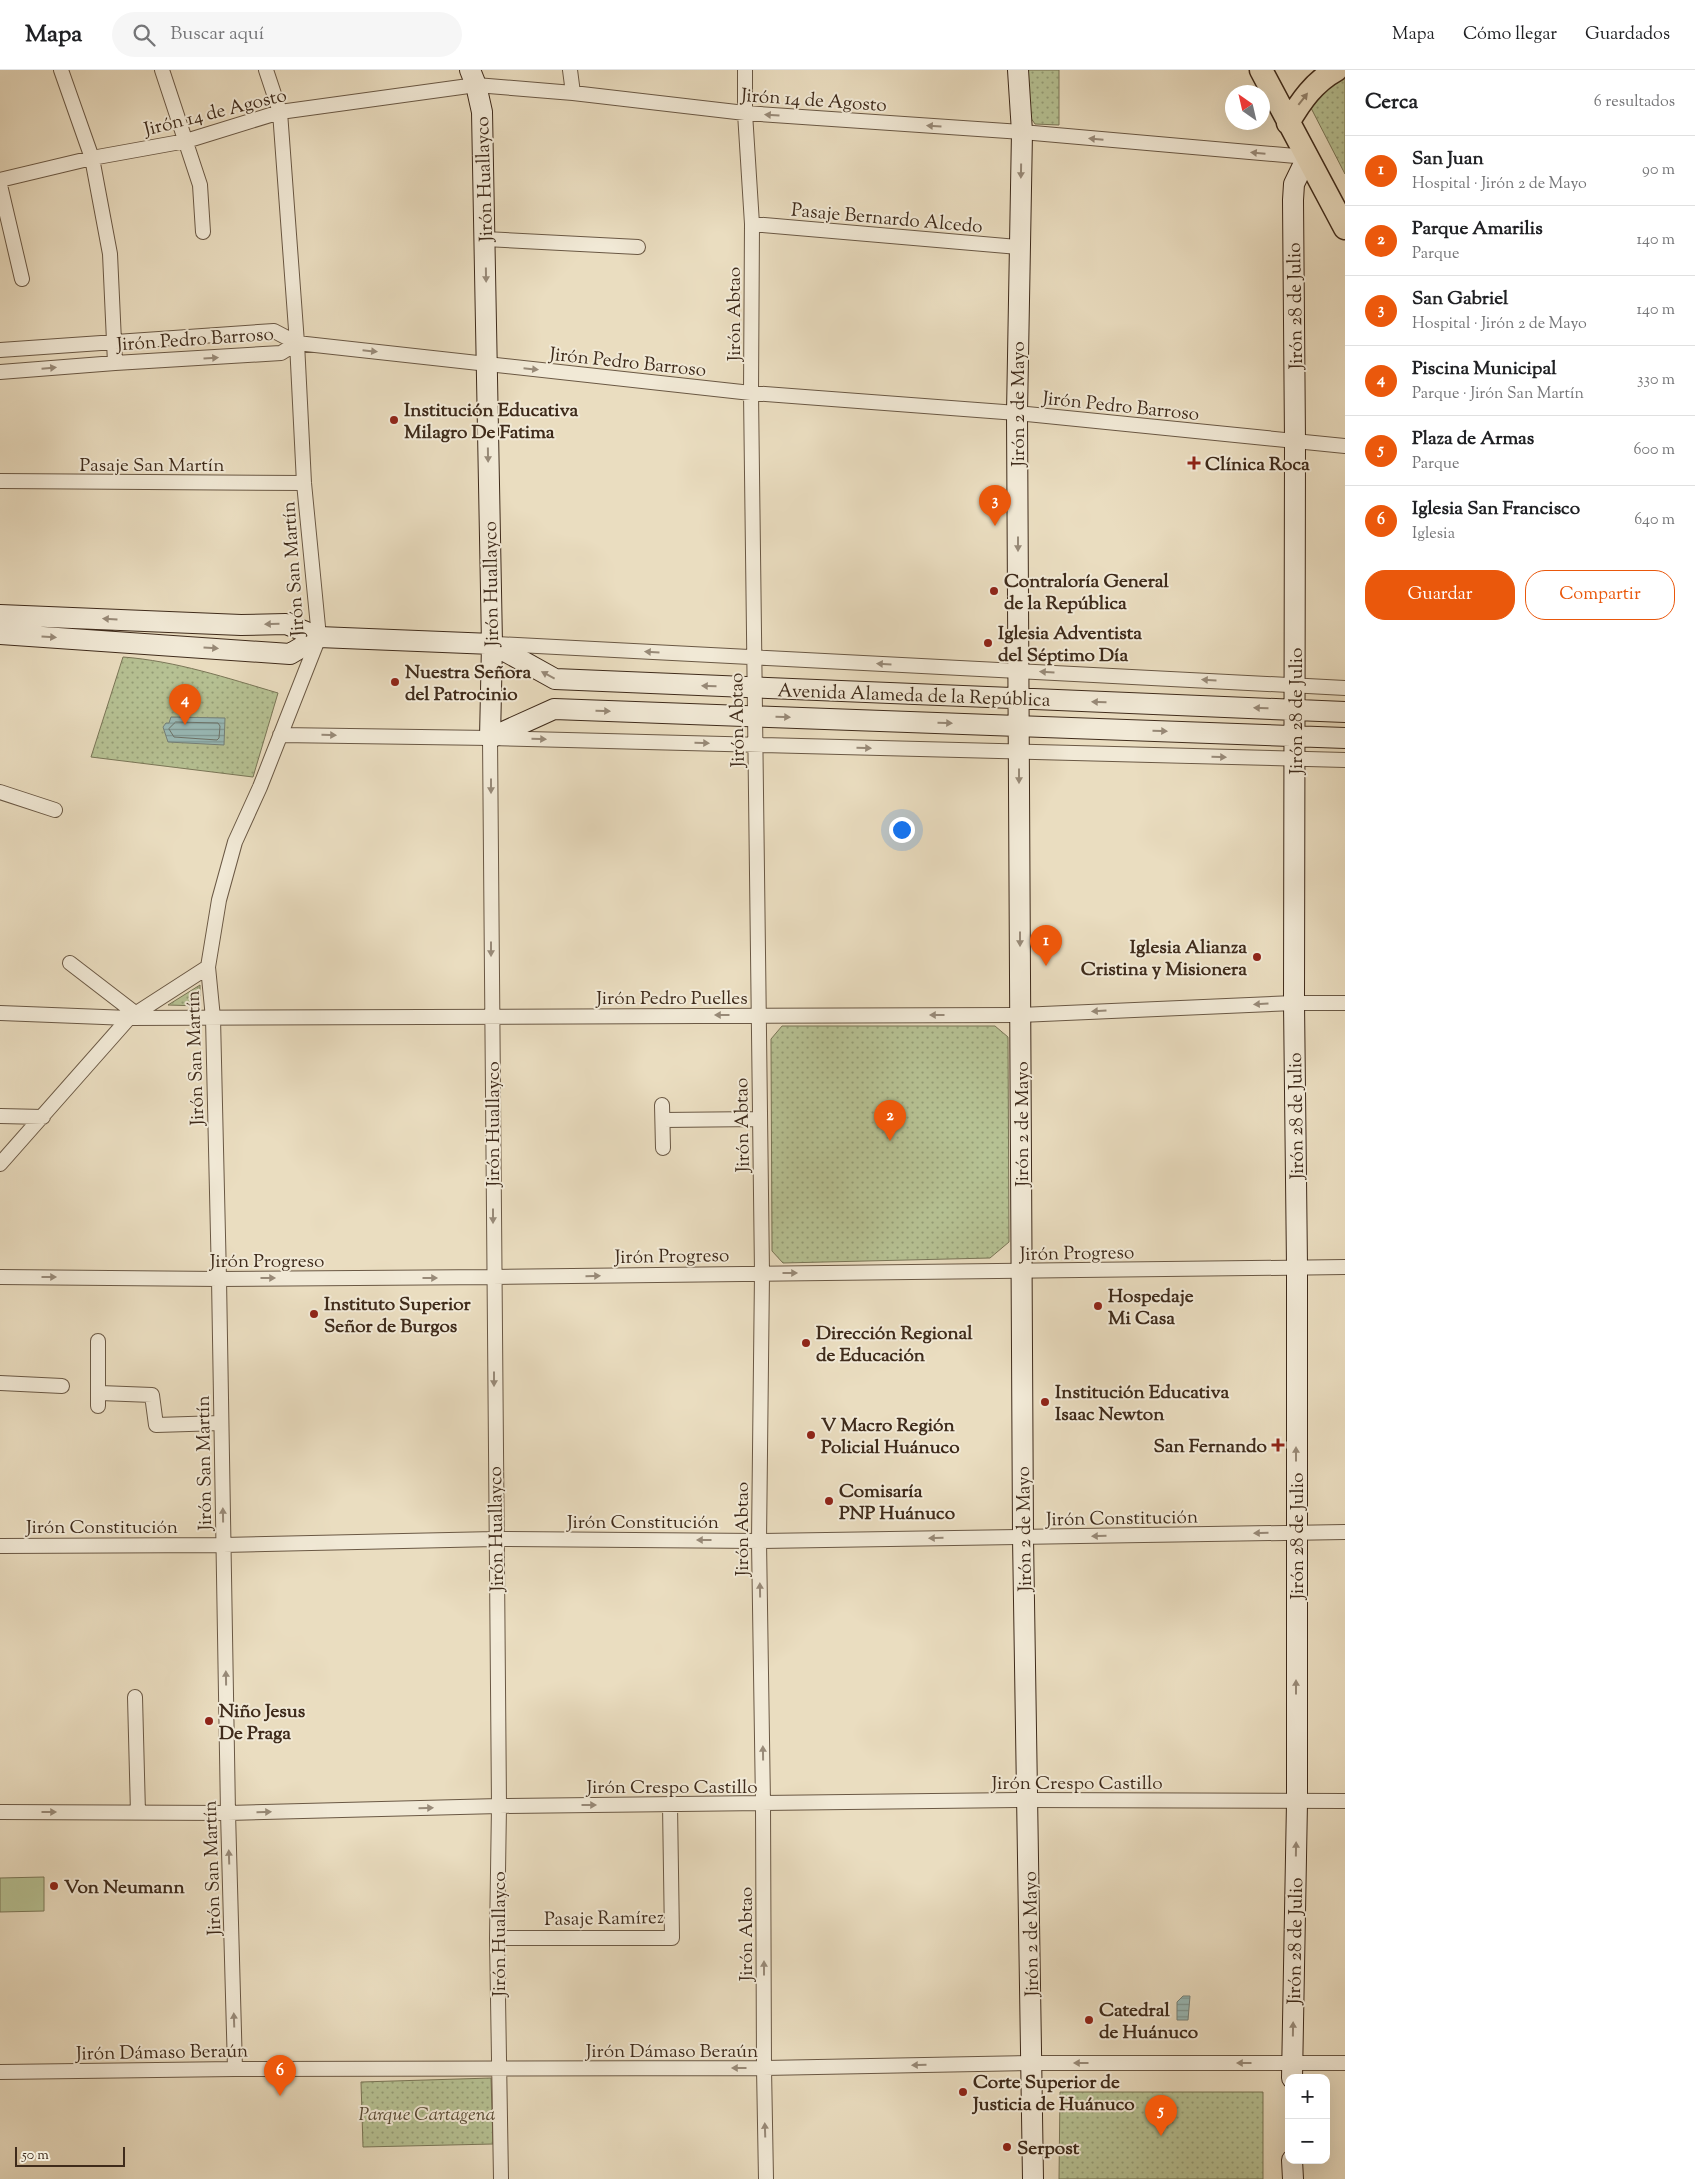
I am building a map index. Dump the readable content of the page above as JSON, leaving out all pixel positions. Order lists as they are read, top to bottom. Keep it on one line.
{"streets":{"street":["Jirón 14 de Agosto","Jirón Huallayco","Pasaje Bernardo Alcedo","Jirón 28 de Julio","Jirón Abtao","Jirón Pedro Barroso","Jirón 2 de Mayo","Pasaje San Martín","Jirón San Martín","Avenida Alameda de la República","Jirón Pedro Puelles","Jirón Progreso","Jirón Constitución","Jirón Crespo Castillo","Pasaje Ramírez","Jirón Dámaso Beraún"]},"crossings":[["Jirón 14 de Agosto","Jirón Huallayco"],["Jirón 14 de Agosto","Jirón 28 de Julio"],["Jirón 14 de Agosto","Jirón Abtao"],["Jirón 14 de Agosto","Jirón 2 de Mayo"],["Jirón 14 de Agosto","Jirón San Martín"],["Jirón Huallayco","Jirón Pedro Barroso"],["Jirón Huallayco","Avenida Alameda de la República"],["Jirón Huallayco","Jirón Pedro Puelles"],["Jirón Huallayco","Jirón Progreso"],["Jirón Huallayco","Jirón Constitución"],["Jirón Huallayco","Jirón Crespo Castillo"],["Jirón Huallayco","Pasaje Ramírez"],["Jirón Huallayco","Jirón Dámaso Beraún"],["Pasaje Bernardo Alcedo","Jirón Abtao"],["Pasaje Bernardo Alcedo","Jirón 2 de Mayo"],["Jirón 28 de Julio","Jirón Pedro Barroso"],["Jirón 28 de Julio","Avenida Alameda de la República"],["Jirón 28 de Julio","Jirón Pedro Puelles"],["Jirón 28 de Julio","Jirón Progreso"],["Jirón 28 de Julio","Jirón Constitución"],["Jirón 28 de Julio","Jirón Crespo Castillo"],["Jirón 28 de Julio","Jirón Dámaso Beraún"],["Jirón Abtao","Jirón Pedro Barroso"],["Jirón Abtao","Avenida Alameda de la República"],["Jirón Abtao","Jirón Pedro Puelles"],["Jirón Abtao","Jirón Progreso"],["Jirón Abtao","Jirón Constitución"],["Jirón Abtao","Jirón Crespo Castillo"],["Jirón Abtao","Jirón Dámaso Beraún"],["Jirón Pedro Barroso","Jirón 2 de Mayo"],["Jirón Pedro Barroso","Jirón San Martín"],["Jirón 2 de Mayo","Avenida Alameda de la República"],["Jirón 2 de Mayo","Jirón Pedro Puelles"],["Jirón 2 de Mayo","Jirón Progreso"],["Jirón 2 de Mayo","Jirón Constitución"],["Jirón 2 de Mayo","Jirón Crespo Castillo"],["Jirón 2 de Mayo","Jirón Dámaso Beraún"],["Pasaje San Martín","Jirón San Martín"],["Jirón San Martín","Avenida Alameda de la República"],["Jirón San Martín","Jirón Pedro Puelles"],["Jirón San Martín","Jirón Progreso"],["Jirón San Martín","Jirón Constitución"],["Jirón San Martín","Jirón Crespo Castillo"],["Jirón San Martín","Jirón Dámaso Beraún"],["Jirón Crespo Castillo","Pasaje Ramírez"]],"one_way":["Jirón 14 de Agosto","Jirón Huallayco","Jirón 28 de Julio","Jirón Pedro Puelles","Jirón Progreso","Jirón Constitución","Jirón Crespo Castillo","Jirón Dámaso Beraún"],"parks":["Parque Cartagena"],"places":{"other":["Institución Educativa Milagro De Fatima","Contraloría General de la República","Iglesia Adventista del Séptimo Día","Nuestra Señora del Patrocinio","Iglesia Alianza Cristina y Misionera","Hospedaje Mi Casa","Instituto Superior Señor de Burgos","Dirección Regional de Educación","Institución Educativa Isaac Newton","V Macro Región Policial Huánuco","Comisaría PNP Huánuco","Niño Jesus De Praga","Von Neumann","Catedral de Huánuco","Corte Superior de Justicia de Huánuco","Serpost"],"health":["Clínica Roca","San Fernando"]},"scale_bar":"50 m","north":"top left","page":{"header":"Mapa","search":"Buscar aquí","nav":["Mapa","Cómo llegar","Guardados"],"heading":["Cerca","6 resultados"],"list":[{"mark":"1","name":"San Juan","note":"Hospital · Jirón 2 de Mayo","value":"90 m"},{"mark":"2","name":"Parque Amarilis","note":"Parque","value":"140 m"},{"mark":"3","name":"San Gabriel","note":"Hospital · Jirón 2 de Mayo","value":"140 m"},{"mark":"4","name":"Piscina Municipal","note":"Parque · Jirón San Martín","value":"330 m"},{"mark":"5","name":"Plaza de Armas","note":"Parque","value":"600 m"},{"mark":"6","name":"Iglesia San Francisco","note":"Iglesia","value":"640 m"}],"pins":["3","4","1","2","6","5"],"buttons":["Guardar","Compartir"],"map_buttons":["+","−"],"scale":"50 m"}}
